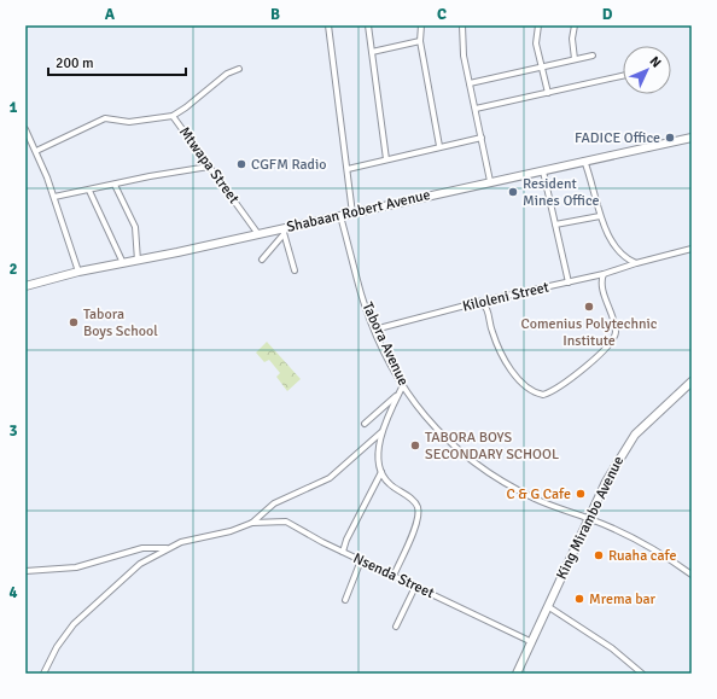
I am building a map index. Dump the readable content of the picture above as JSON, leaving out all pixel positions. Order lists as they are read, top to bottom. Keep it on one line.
{"streets":{"street":["Mtwapa Street","Shabaan Robert Avenue","Kiloleni Street","Tabora Avenue","King Mirambo Avenue","Nsenda Street"]},"crossings":[["Mtwapa Street","Shabaan Robert Avenue"],["Shabaan Robert Avenue","Tabora Avenue"],["Kiloleni Street","Tabora Avenue"],["Tabora Avenue","King Mirambo Avenue"],["King Mirambo Avenue","Nsenda Street"]],"places":["FADICE Office","CGFM Radio","Resident Mines Office","Comenius Polytechnic Institute","Tabora Boys School","TABORA BOYS SECONDARY SCHOOL","C & G Cafe","Ruaha cafe","Mrema bar"],"scale_bar":"200 m","north":"top right","grid":{"columns":["A","B","C","D"],"rows":["1","2","3","4"]}}
